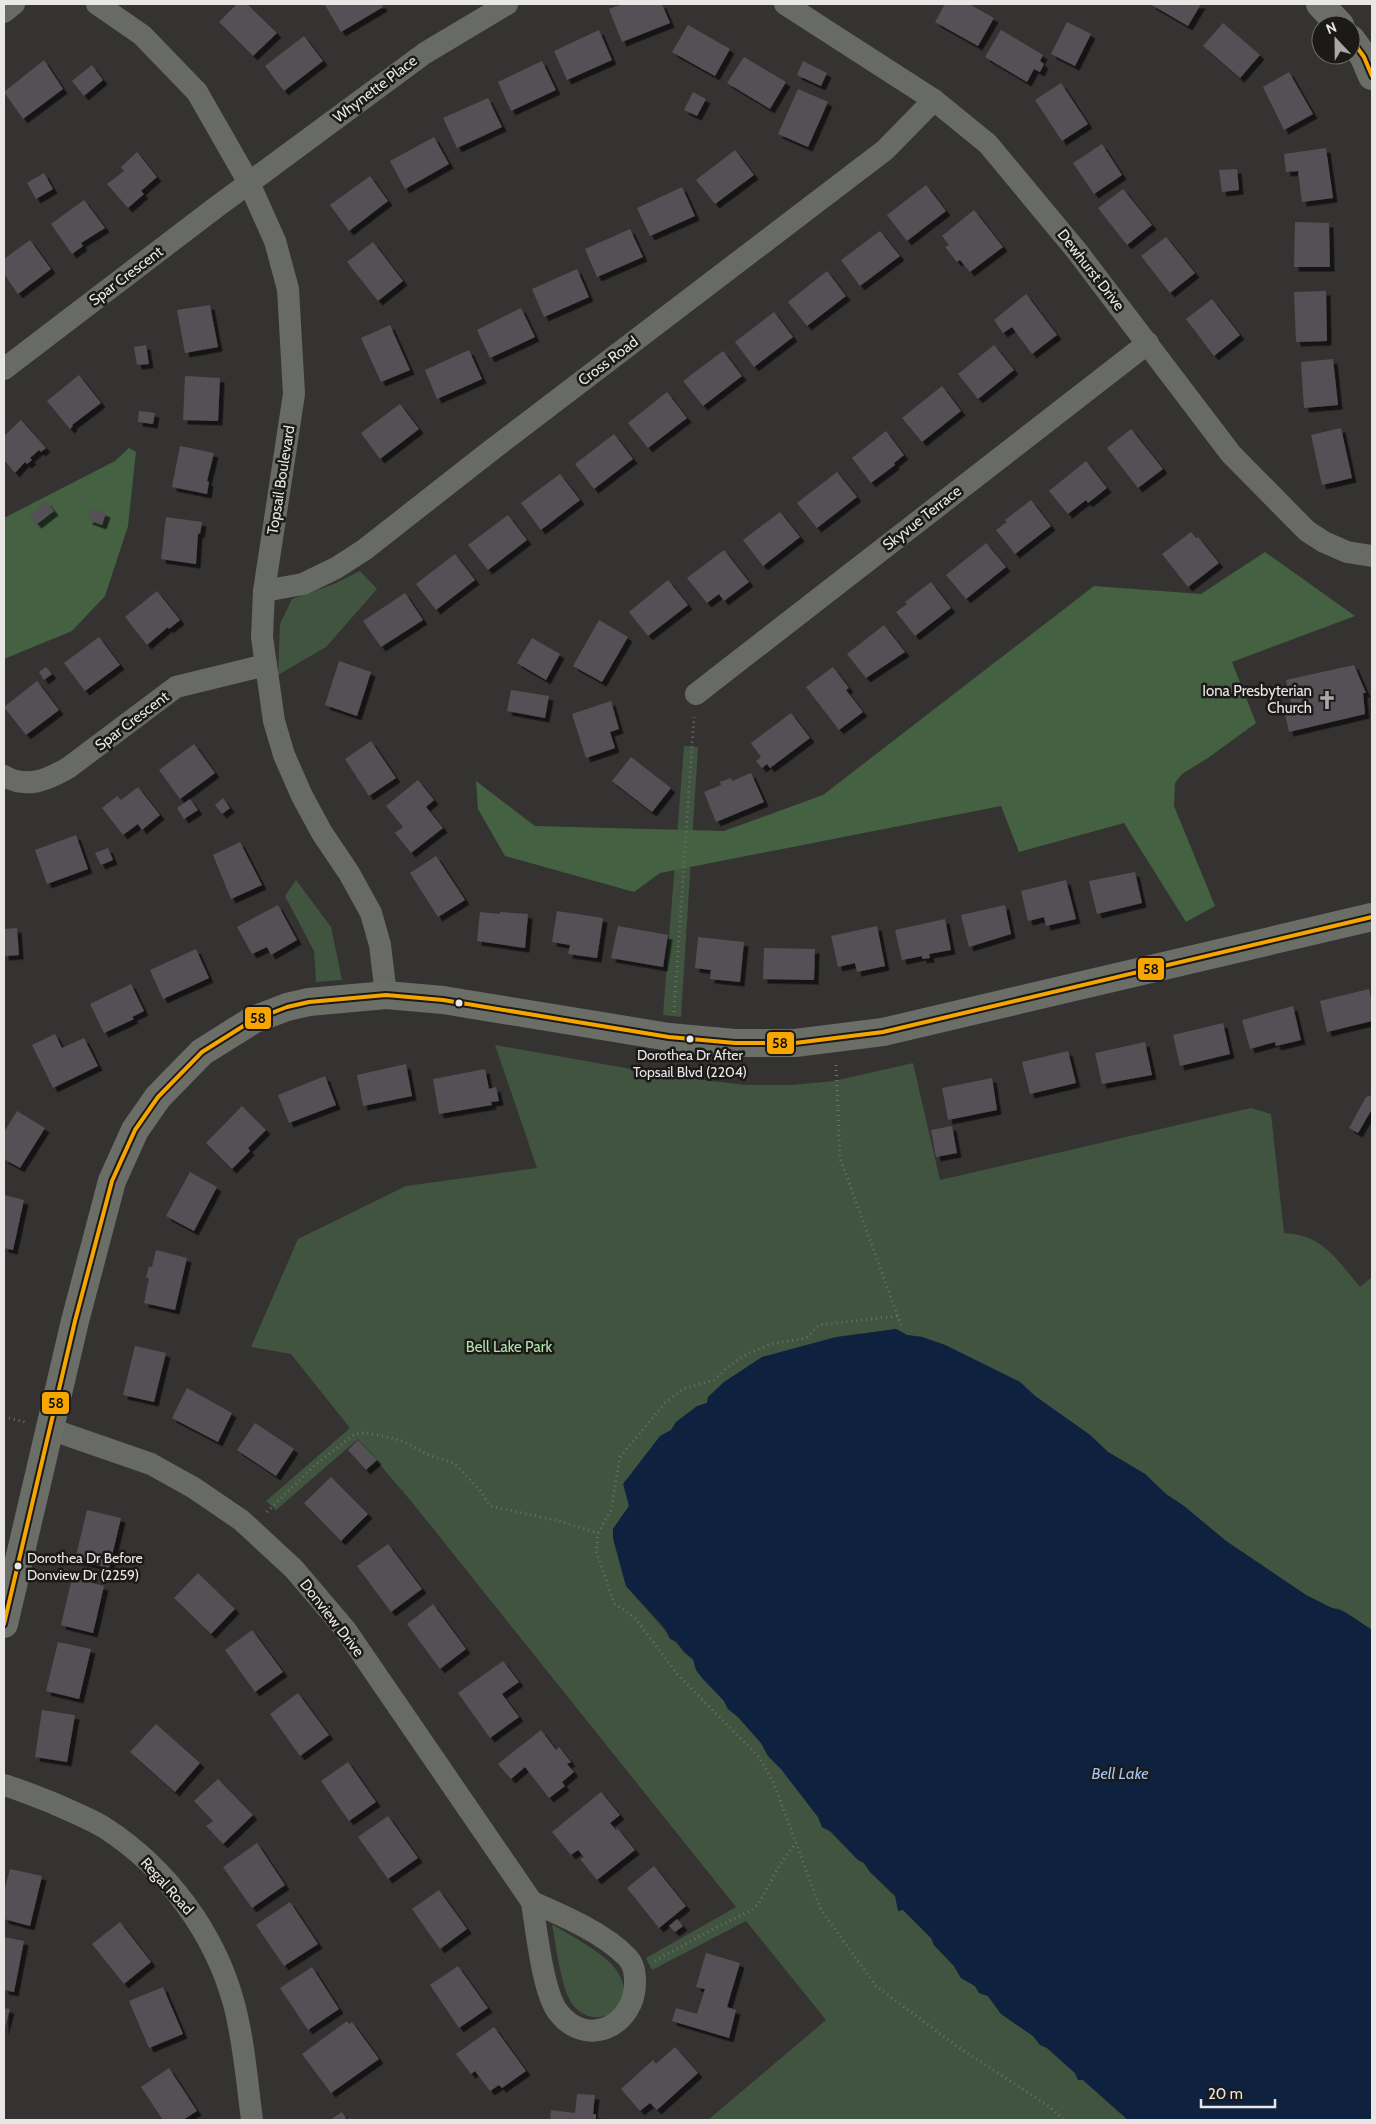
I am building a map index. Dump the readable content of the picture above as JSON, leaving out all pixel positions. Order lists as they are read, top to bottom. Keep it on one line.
{"streets":{"street":["Whynette Place","Dewhurst Drive","Spar Crescent","Cross Road","Topsail Boulevard","Skyvue Terrace","Donview Drive","Regal Road"]},"crossings":[["Whynette Place","Spar Crescent"],["Whynette Place","Topsail Boulevard"],["Dewhurst Drive","Cross Road"],["Dewhurst Drive","Skyvue Terrace"],["Spar Crescent","Topsail Boulevard"],["Cross Road","Topsail Boulevard"]],"water":["Bell Lake"],"parks":["Bell Lake Park"],"places":{"church":["Iona Presbyterian Church"],"other":["Dorothea Dr After Topsail Blvd (2204)","Dorothea Dr Before Donview Dr (2259)"]},"lines":["transit line 58"],"scale_bar":"20 m","north":"top"}
